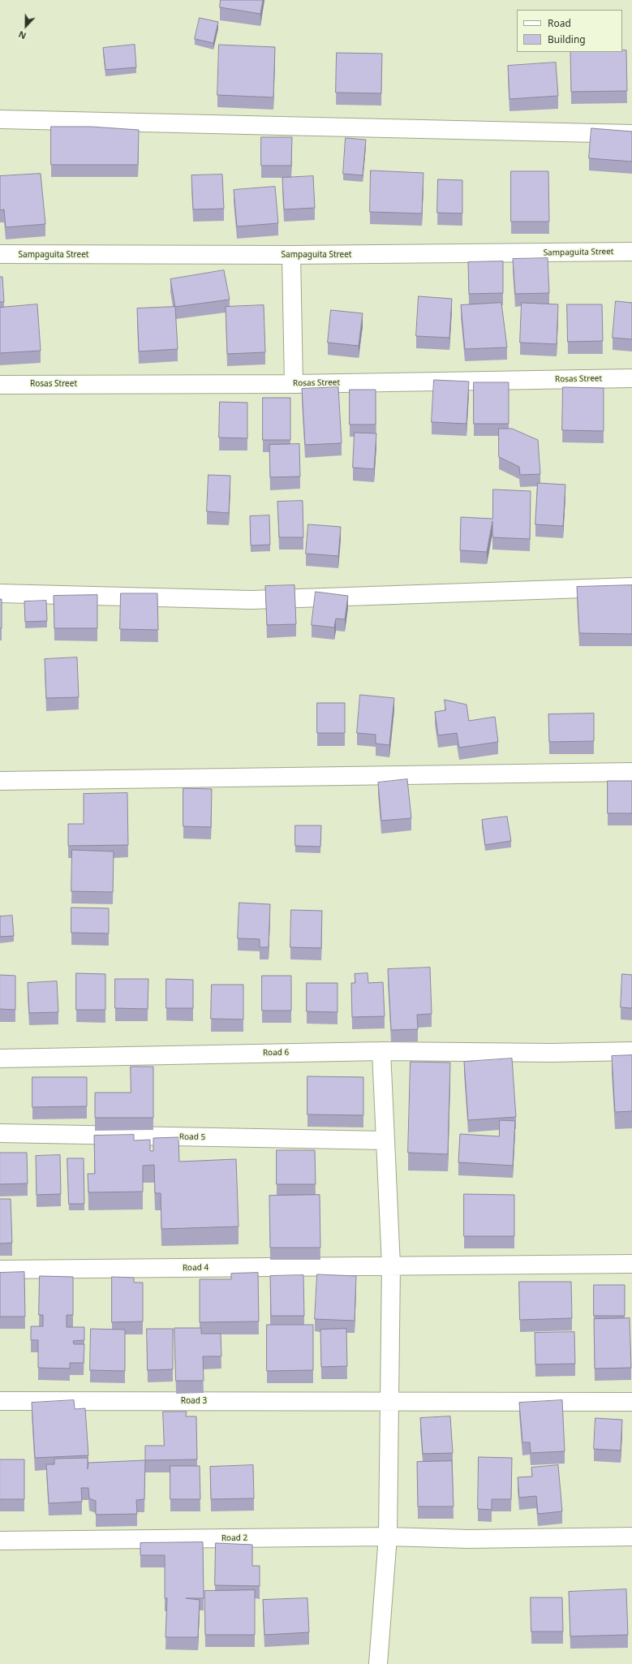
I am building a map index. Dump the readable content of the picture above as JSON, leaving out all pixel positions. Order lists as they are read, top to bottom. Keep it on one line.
{"streets":{"street":["Sampaguita Street","Rosas Street","Road 6","Road 5","Road 4","Road 3","Road 2"]},"legend":["Road","Building"],"north":"bottom"}
